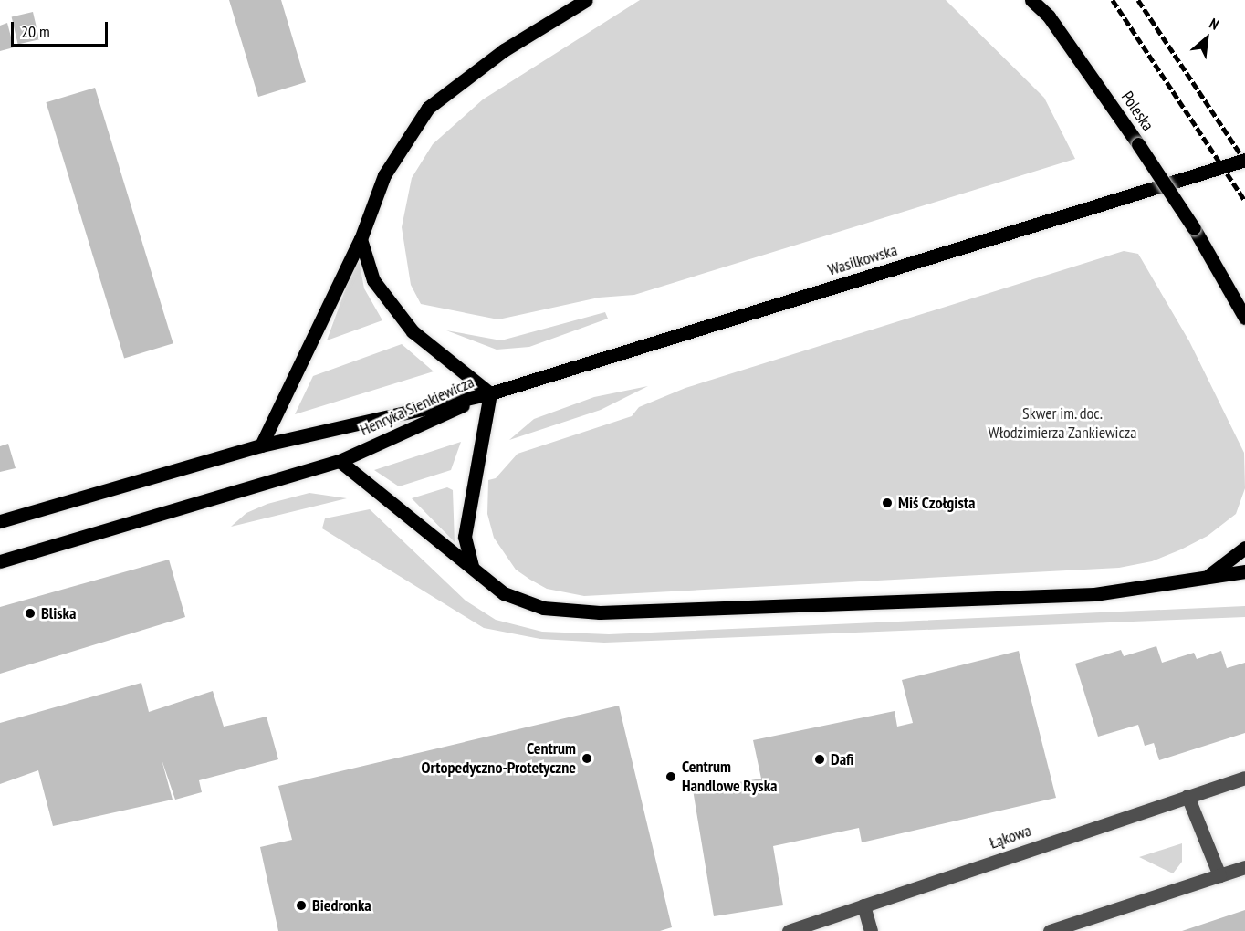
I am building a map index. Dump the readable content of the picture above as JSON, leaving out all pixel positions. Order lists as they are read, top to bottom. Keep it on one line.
{"streets":{"main road":["Poleska","Wasilkowska","Henryka Sienkiewicza"],"street":["Łąkowa"]},"crossings":[["Wasilkowska","Henryka Sienkiewicza"]],"parks":["Skwer im. doc. Włodzimierza Zankiewicza"],"places":["Miś Czołgista","Bliska","Centrum Ortopedyczno-Protetyczne","Dafi","Centrum Handlowe Ryska","Biedronka"],"scale_bar":"20 m","north":"top right"}
